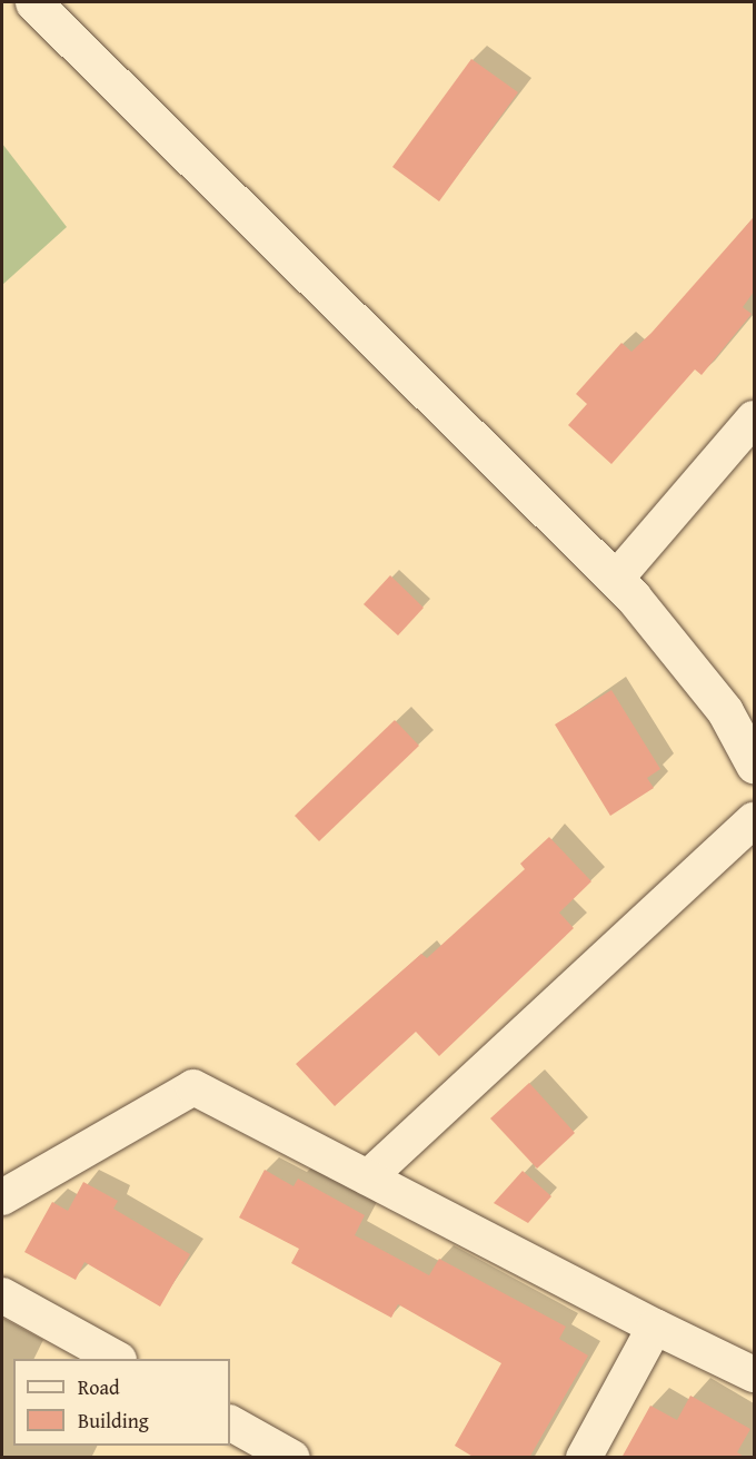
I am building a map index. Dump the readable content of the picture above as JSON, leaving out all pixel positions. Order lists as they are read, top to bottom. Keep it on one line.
{"legend":["Road","Building"]}
